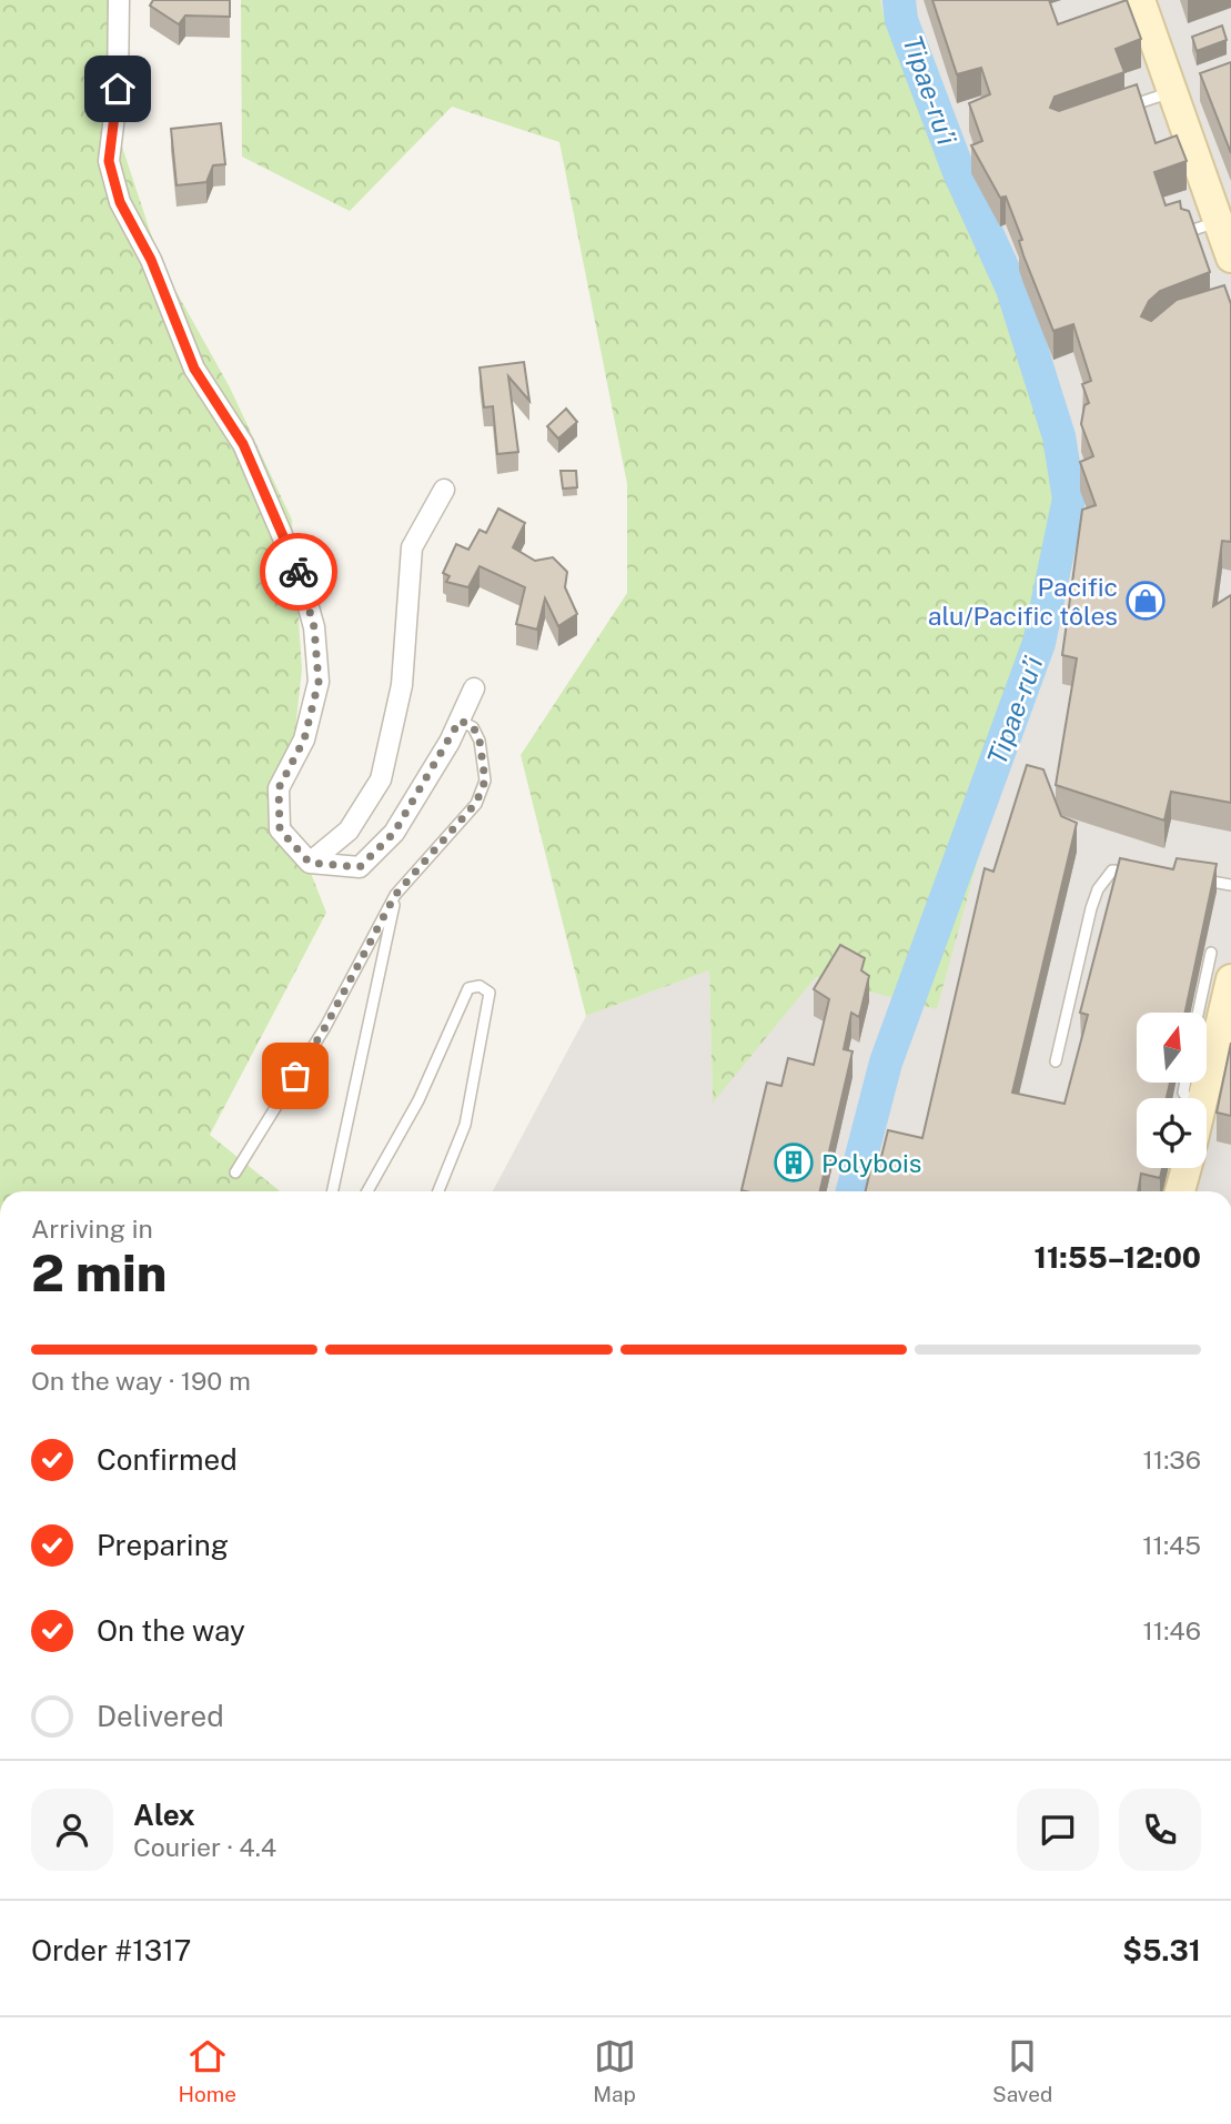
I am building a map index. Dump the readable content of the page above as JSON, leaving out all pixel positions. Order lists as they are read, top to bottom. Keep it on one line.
{"water":["Tipae-ru’i"],"places":{"shop":["Pacific alu/Pacific tôles"],"building":["Polybois"]},"north":"top","page":{"heading":["2 min","Arriving in","11:55–12:00"],"panel":["Alex","Courier · 4.4","Order #1317","$5.31"],"bar":"On the way · 190 m","list":[["Confirmed","11:36"],["Preparing","11:45"],["On the way","11:46"],"Delivered"],"tabs":["Home","Map","Saved"]}}
